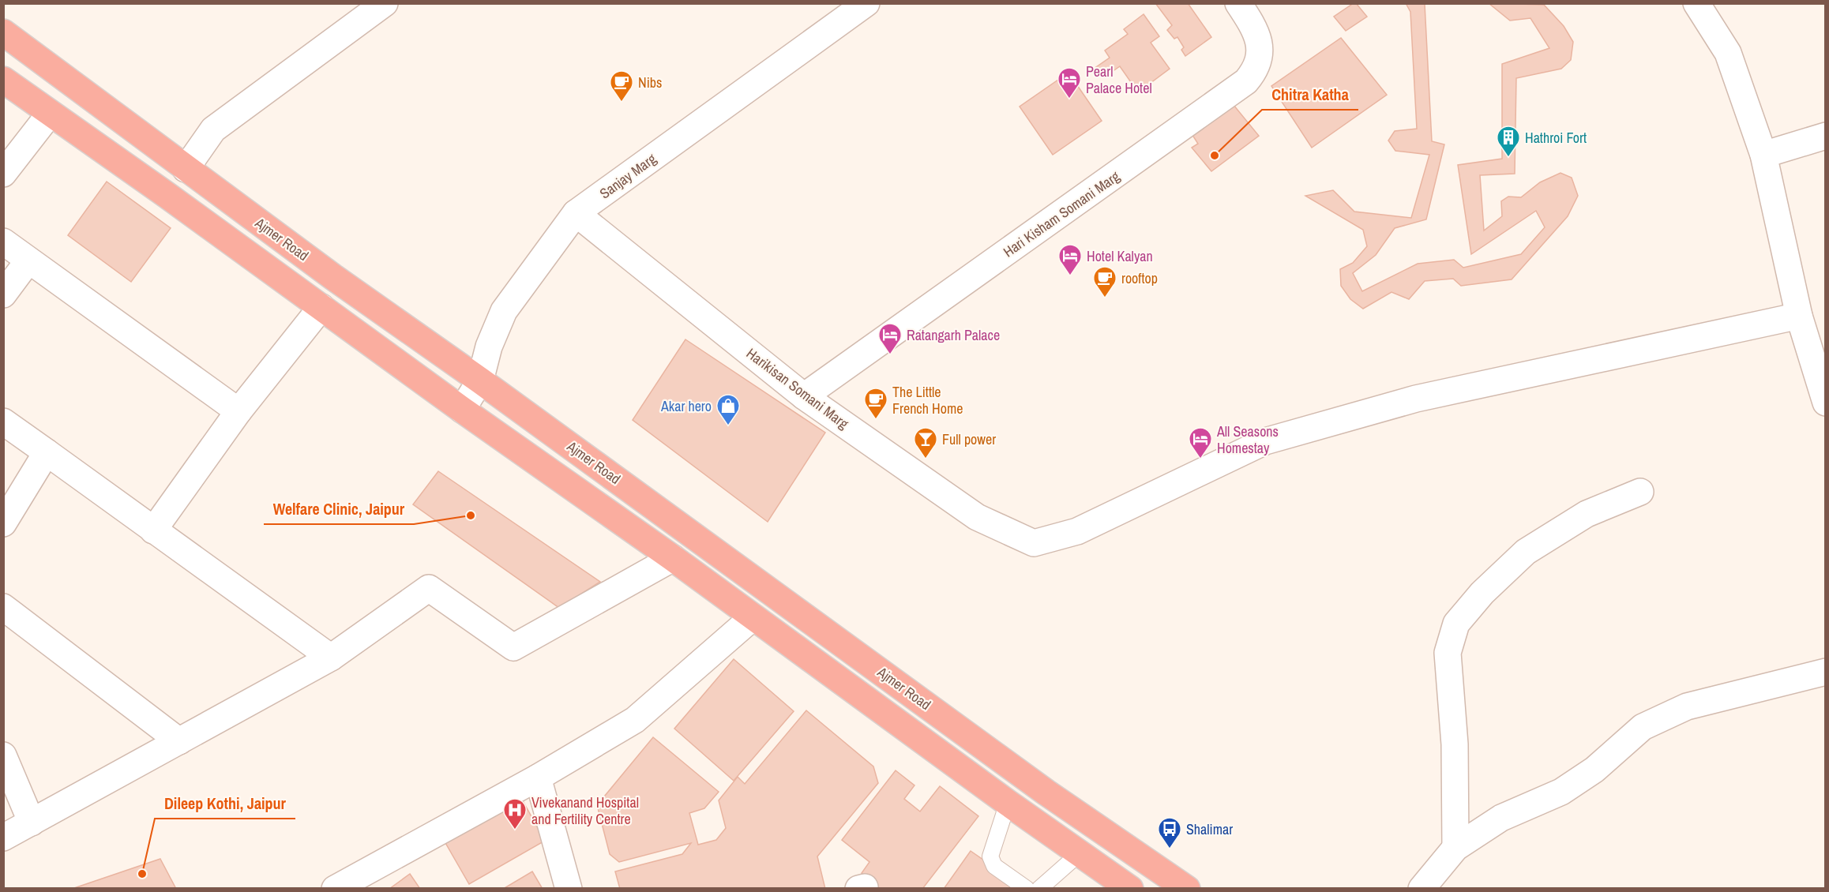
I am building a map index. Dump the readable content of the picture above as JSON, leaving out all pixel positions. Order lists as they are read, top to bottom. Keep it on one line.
{"streets":{"highway":["Ajmer Road"],"street":["Sanjay Marg","Hari Kisham Somani Marg","Harikisan Somani Marg"]},"crossings":[["Sanjay Marg","Ajmer Road"],["Sanjay Marg","Harikisan Somani Marg"],["Hari Kisham Somani Marg","Harikisan Somani Marg"]],"places":{"hotel":["Pearl Palace Hotel","Hotel Kalyan","Ratangarh Palace","All Seasons Homestay"],"cafe":["Nibs","rooftop","The Little French Home"],"other":["Chitra Katha","Welfare Clinic, Jaipur","Dileep Kothi, Jaipur"],"building":["Hathroi Fort"],"shop":["Akar hero"],"bar":["Full power"],"hospital":["Vivekanand Hospital and Fertility Centre"],"bus stop":["Shalimar"]}}
